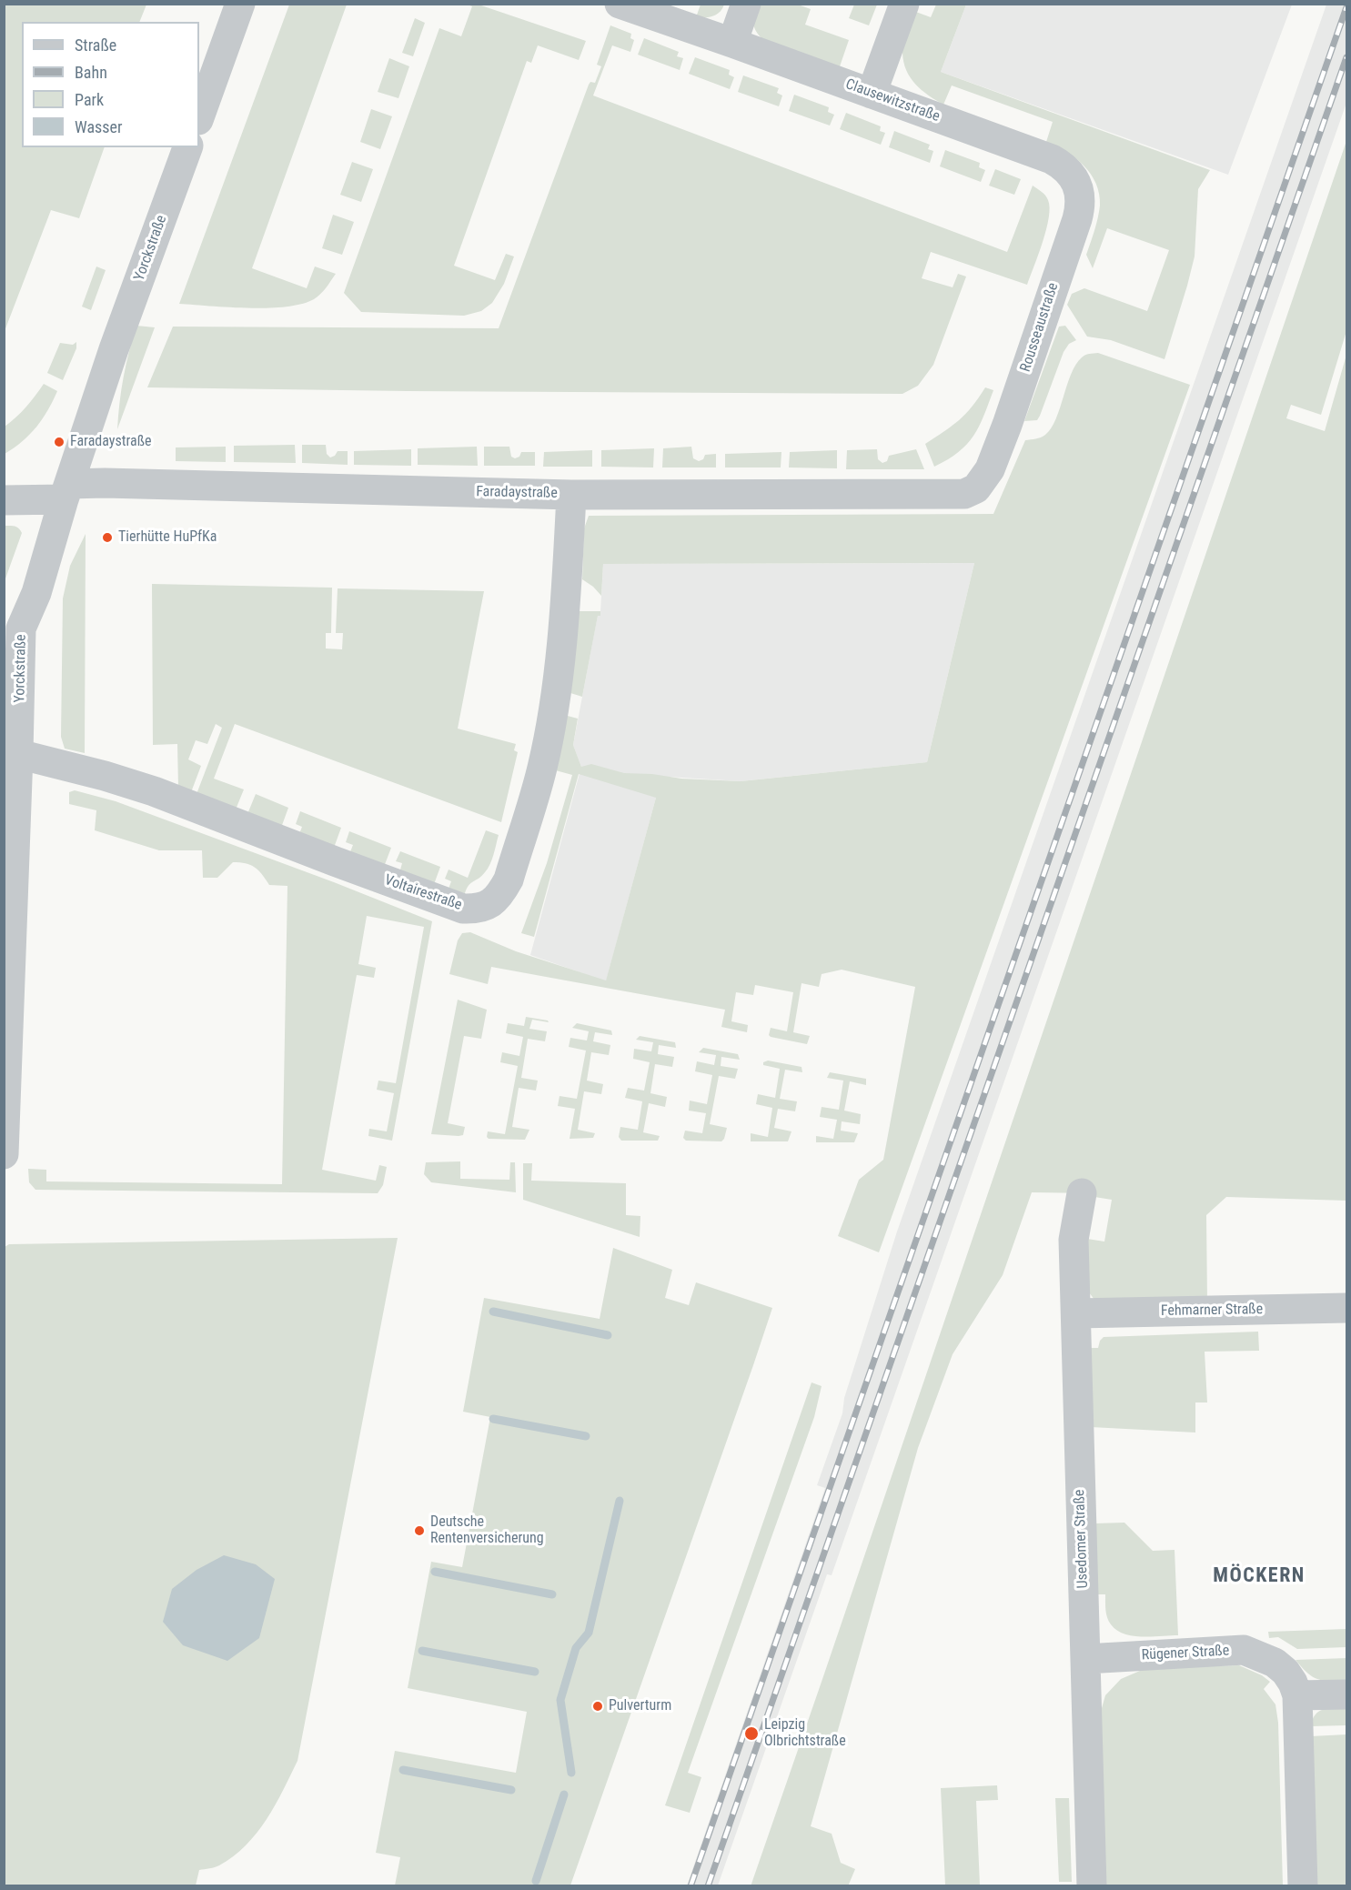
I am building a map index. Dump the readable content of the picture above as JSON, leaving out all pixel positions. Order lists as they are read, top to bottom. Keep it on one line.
{"streets":{"street":["Clausewitzstraße","Yorckstraße","Rousseaustraße","Faradaystraße","Voltairestraße","Fehmarner Straße","Usedomer Straße","Rügener Straße"]},"crossings":[["Clausewitzstraße","Rousseaustraße"],["Yorckstraße","Faradaystraße"],["Yorckstraße","Voltairestraße"],["Rousseaustraße","Faradaystraße"],["Faradaystraße","Voltairestraße"],["Fehmarner Straße","Usedomer Straße"],["Usedomer Straße","Rügener Straße"]],"districts":["MÖCKERN"],"places":["Faradaystraße","Tierhütte HuPfKa","Deutsche Rentenversicherung","Pulverturm","Leipzig Olbrichtstraße"],"legend":["Straße","Bahn","Park","Wasser"]}
